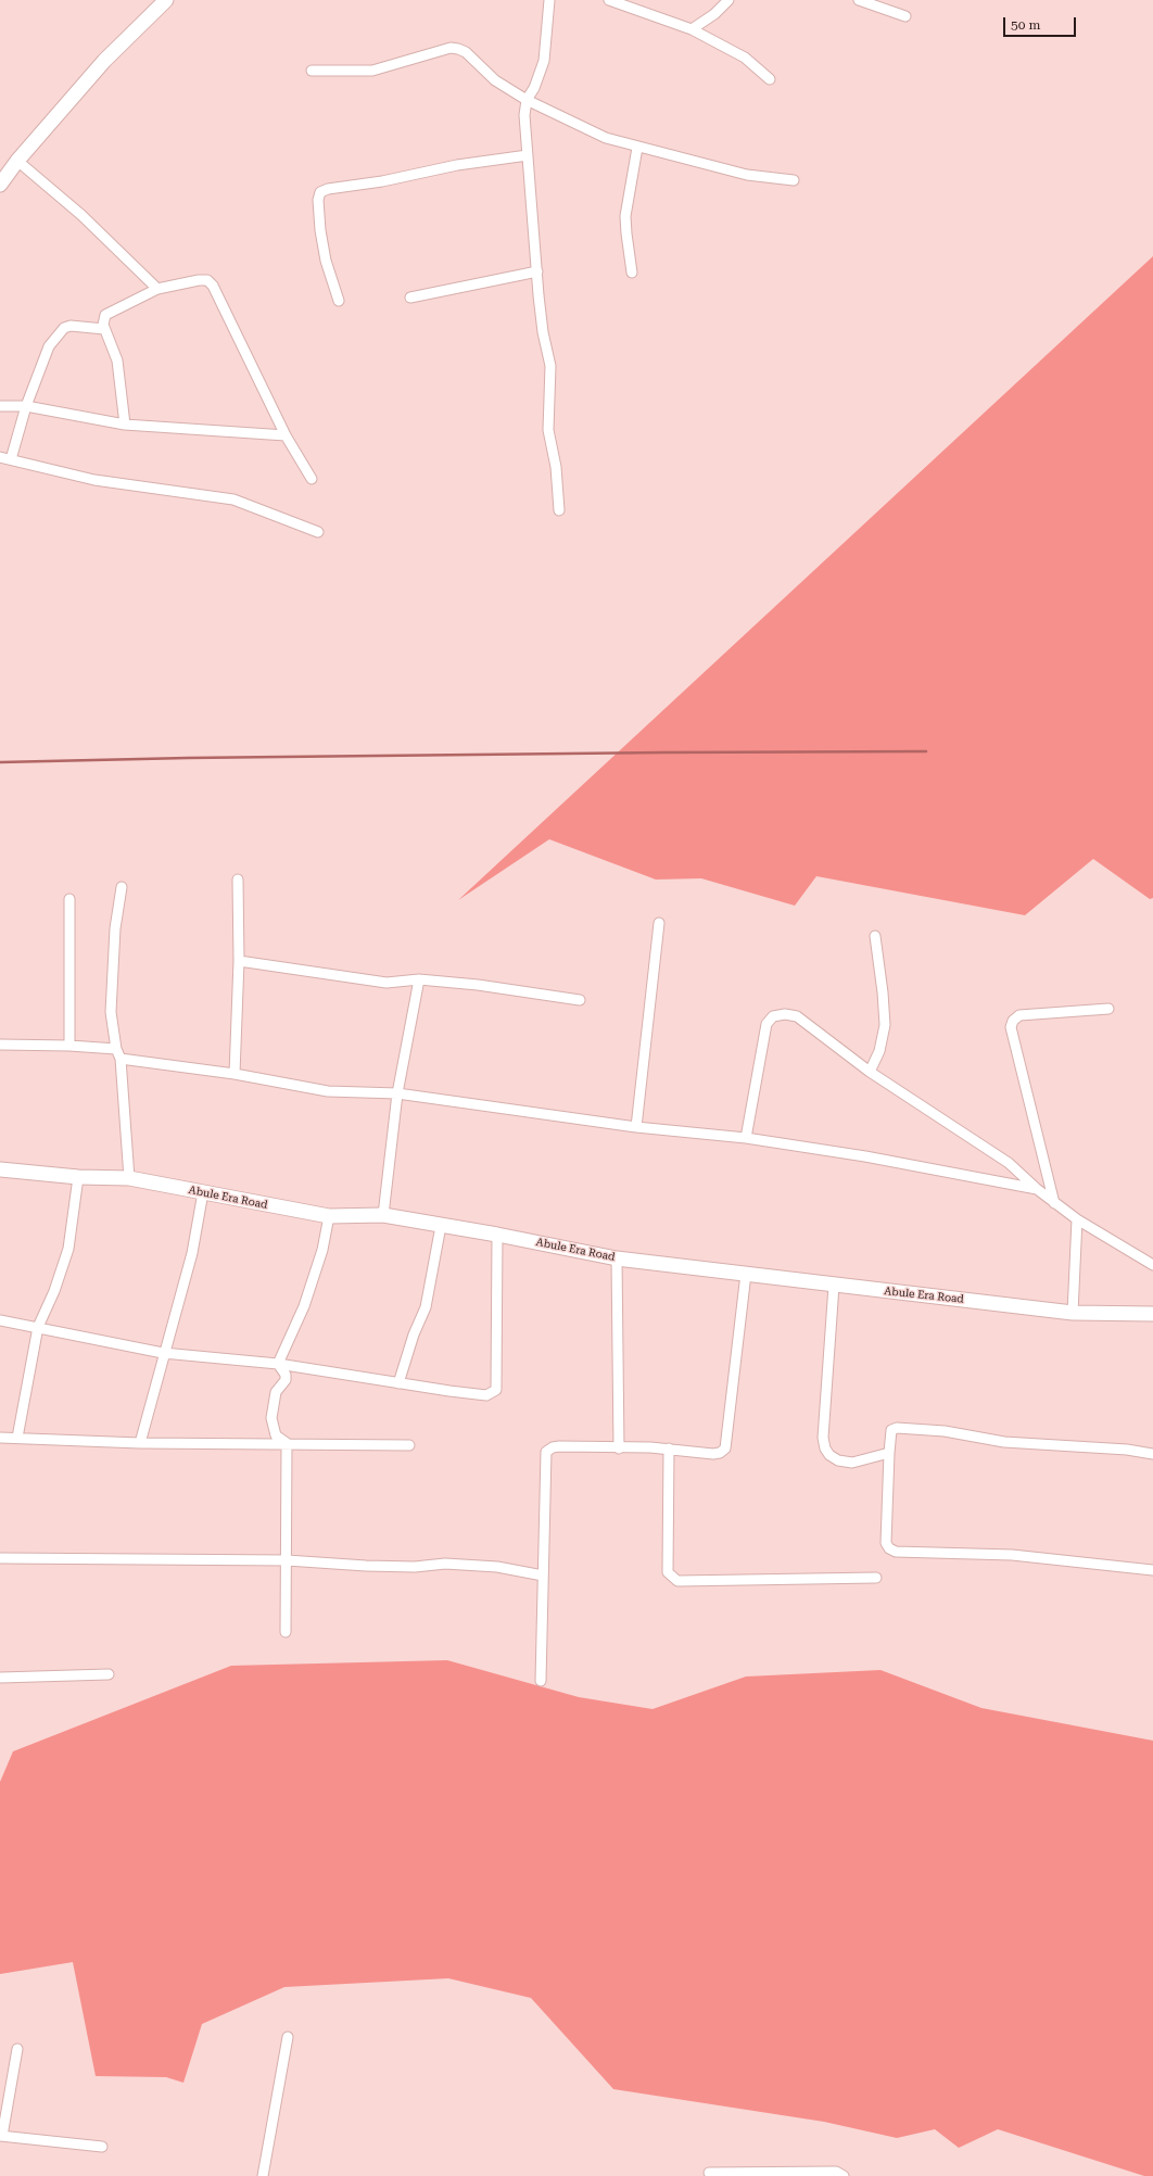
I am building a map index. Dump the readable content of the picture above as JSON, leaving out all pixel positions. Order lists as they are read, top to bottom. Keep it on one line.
{"streets":{"street":["Abule Era Road"]},"scale_bar":"50 m"}
